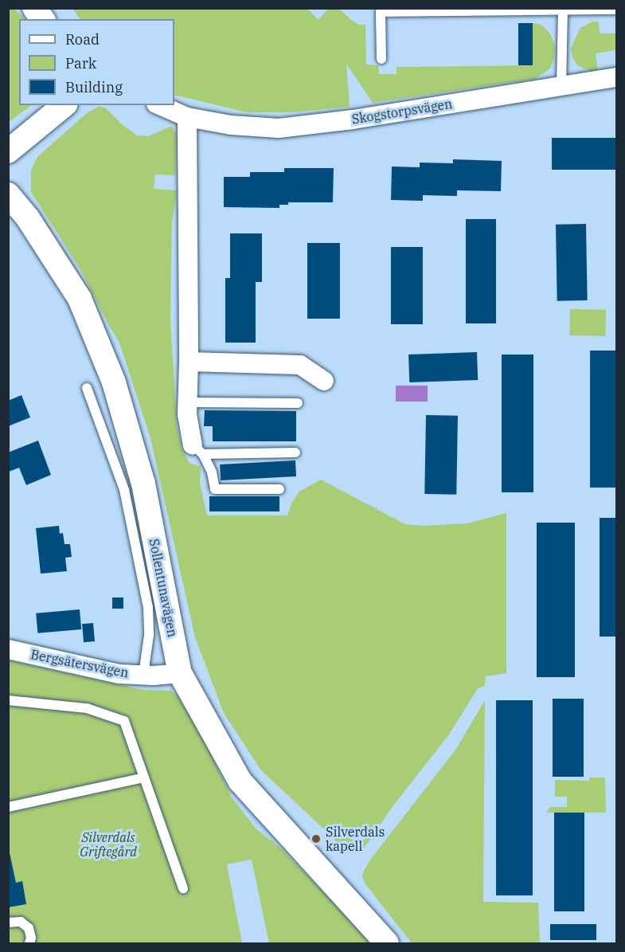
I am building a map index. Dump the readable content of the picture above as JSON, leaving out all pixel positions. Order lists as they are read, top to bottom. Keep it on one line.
{"streets":{"street":["Skogstorpsvägen","Sollentunavägen","Bergsätersvägen"]},"crossings":[["Sollentunavägen","Bergsätersvägen"]],"parks":["Silverdals Griftegård"],"places":["Silverdals kapell"],"legend":["Road","Park","Building"]}
